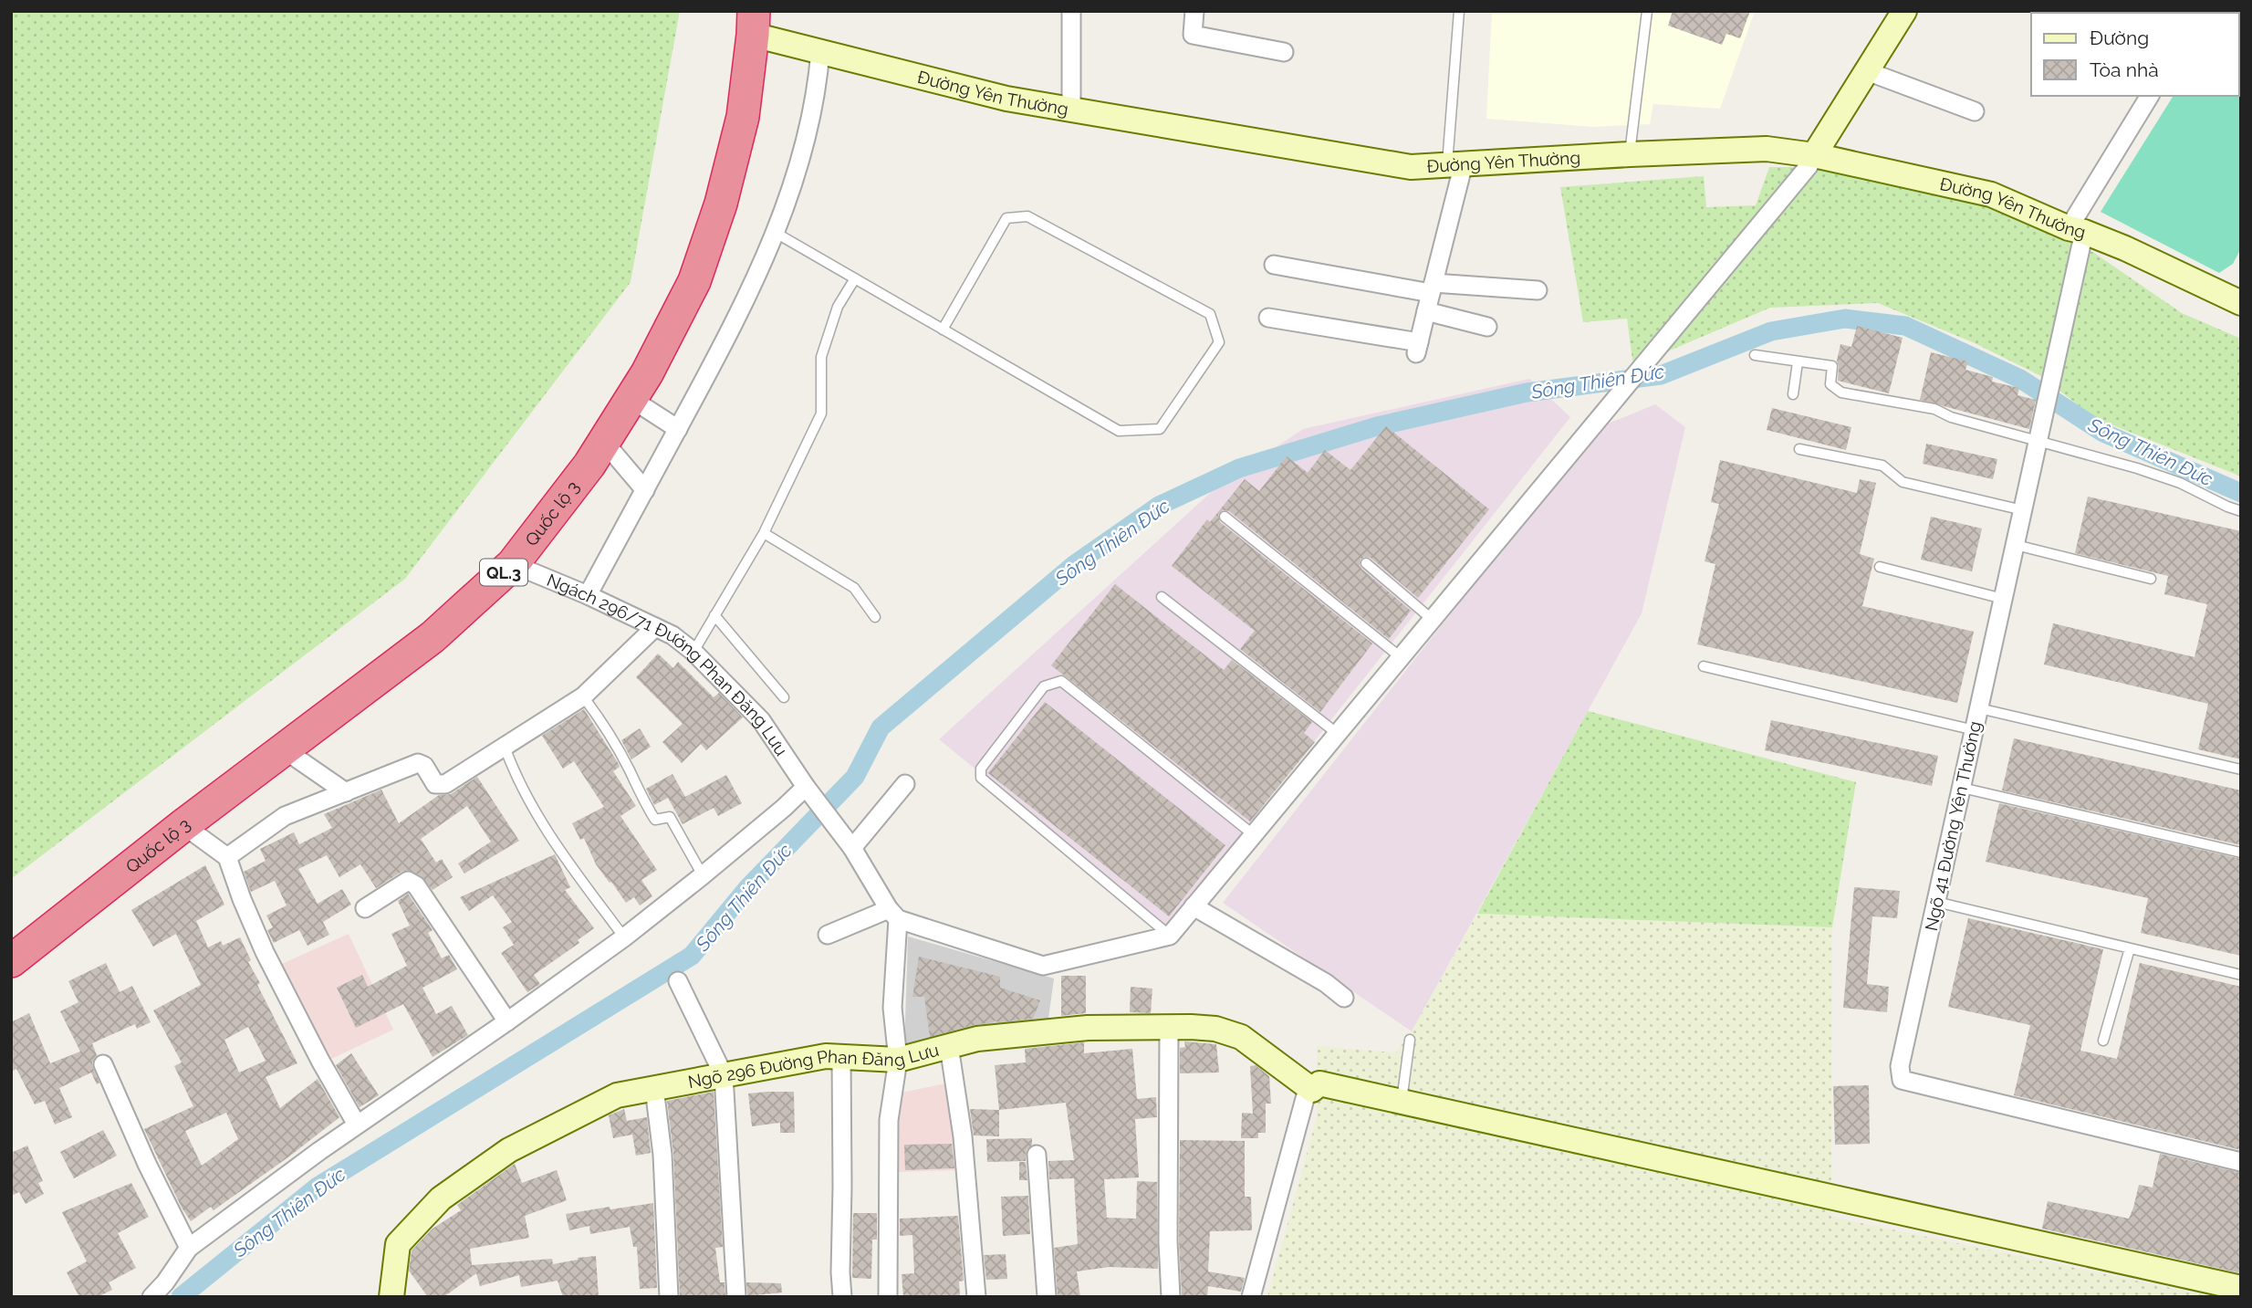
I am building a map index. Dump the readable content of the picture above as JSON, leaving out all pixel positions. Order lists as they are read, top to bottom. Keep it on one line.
{"streets":{"highway":["Quốc lộ 3","QL.3"],"street":["Đường Yên Thường","Ngách 296/71 Đường Phan Đăng Lưu","Ngõ 41 Đường Yên Thường","Ngõ 296 Đường Phan Đăng Lưu"]},"crossings":[["Đường Yên Thường","Quốc lộ 3"],["Đường Yên Thường","Ngõ 41 Đường Yên Thường"],["Quốc lộ 3","Ngách 296/71 Đường Phan Đăng Lưu"]],"water":["Sông Thiên Đức"],"legend":["Đường","Tòa nhà"]}
